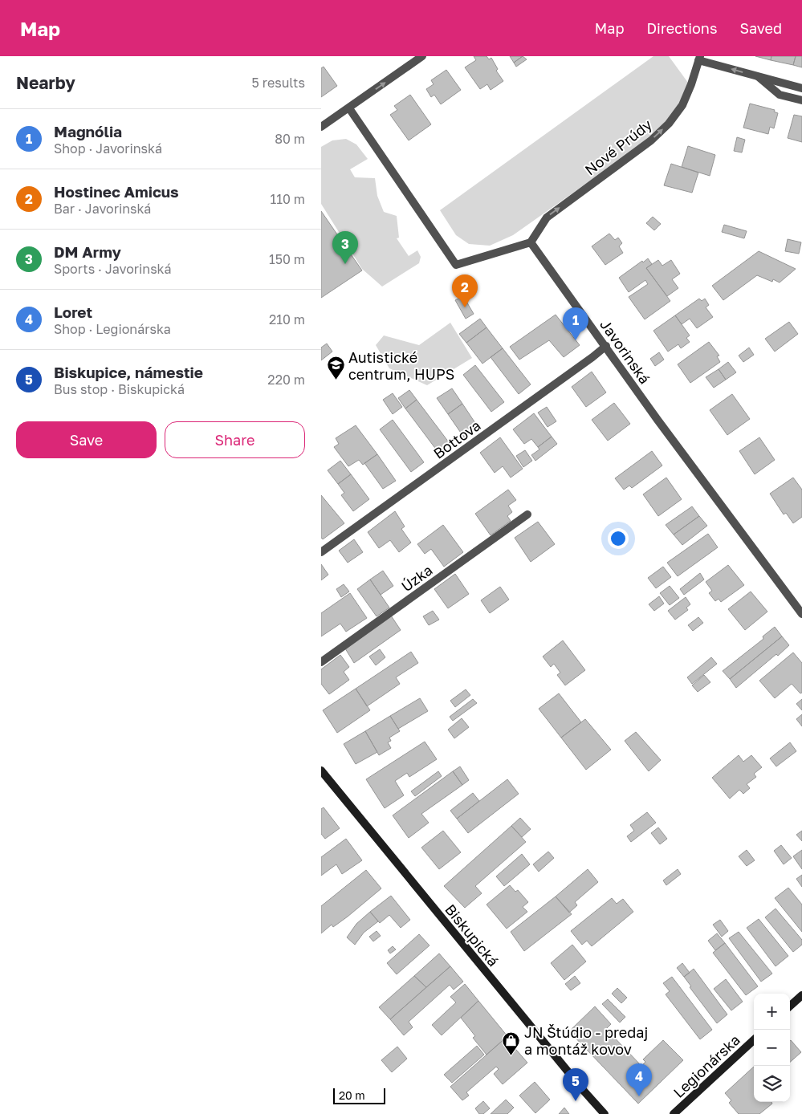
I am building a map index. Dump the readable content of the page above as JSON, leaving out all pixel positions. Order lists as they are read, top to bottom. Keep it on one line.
{"streets":{"street":["Nové Prúdy","Javorinská","Bottova","Úzka","Biskupická","Legionárska"]},"crossings":[["Nové Prúdy","Javorinská"],["Javorinská","Bottova"]],"one_way":["Nové Prúdy"],"places":{"school or university":["Autistické centrum, HUPS"],"shop":["JN Štúdio - predaj a montáž kovov"]},"scale_bar":"20 m","page":{"header":"Map","nav":["Map","Directions","Saved"],"heading":["Nearby","5 results"],"list":[{"mark":"1","name":"Magnólia","note":"Shop · Javorinská","value":"80 m"},{"mark":"2","name":"Hostinec Amicus","note":"Bar · Javorinská","value":"110 m"},{"mark":"3","name":"DM Army","note":"Sports · Javorinská","value":"150 m"},{"mark":"4","name":"Loret","note":"Shop · Legionárska","value":"210 m"},{"mark":"5","name":"Biskupice, námestie","note":"Bus stop · Biskupická","value":"220 m"}],"pins":["3","2","1","4","5"],"buttons":["Save","Share"],"map_buttons":["+","−"],"scale":"20 m"}}
